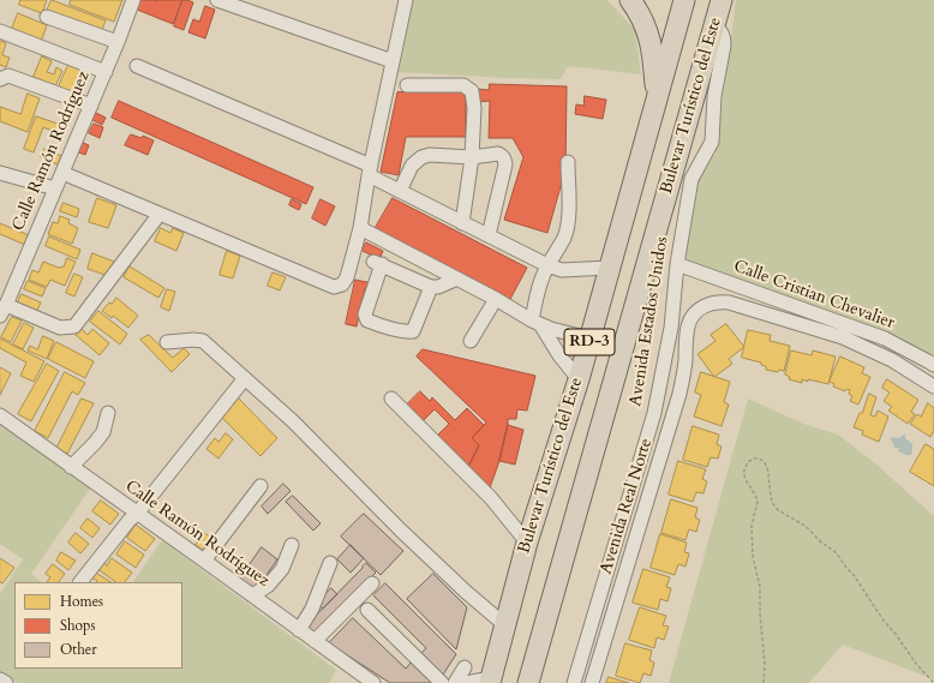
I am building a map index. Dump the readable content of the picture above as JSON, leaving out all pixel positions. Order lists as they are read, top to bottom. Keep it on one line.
{"streets":{"highway":["Bulevar Turístico del Este","RD-3"],"street":["Calle Ramón Rodríguez","Calle Cristian Chevalier","Avenida Estados Unidos","Avenida Real Norte"]},"crossings":[["Bulevar Turístico del Este","Avenida Estados Unidos"],["Calle Cristian Chevalier","Avenida Estados Unidos"]],"legend":["Homes","Shops","Other"]}
